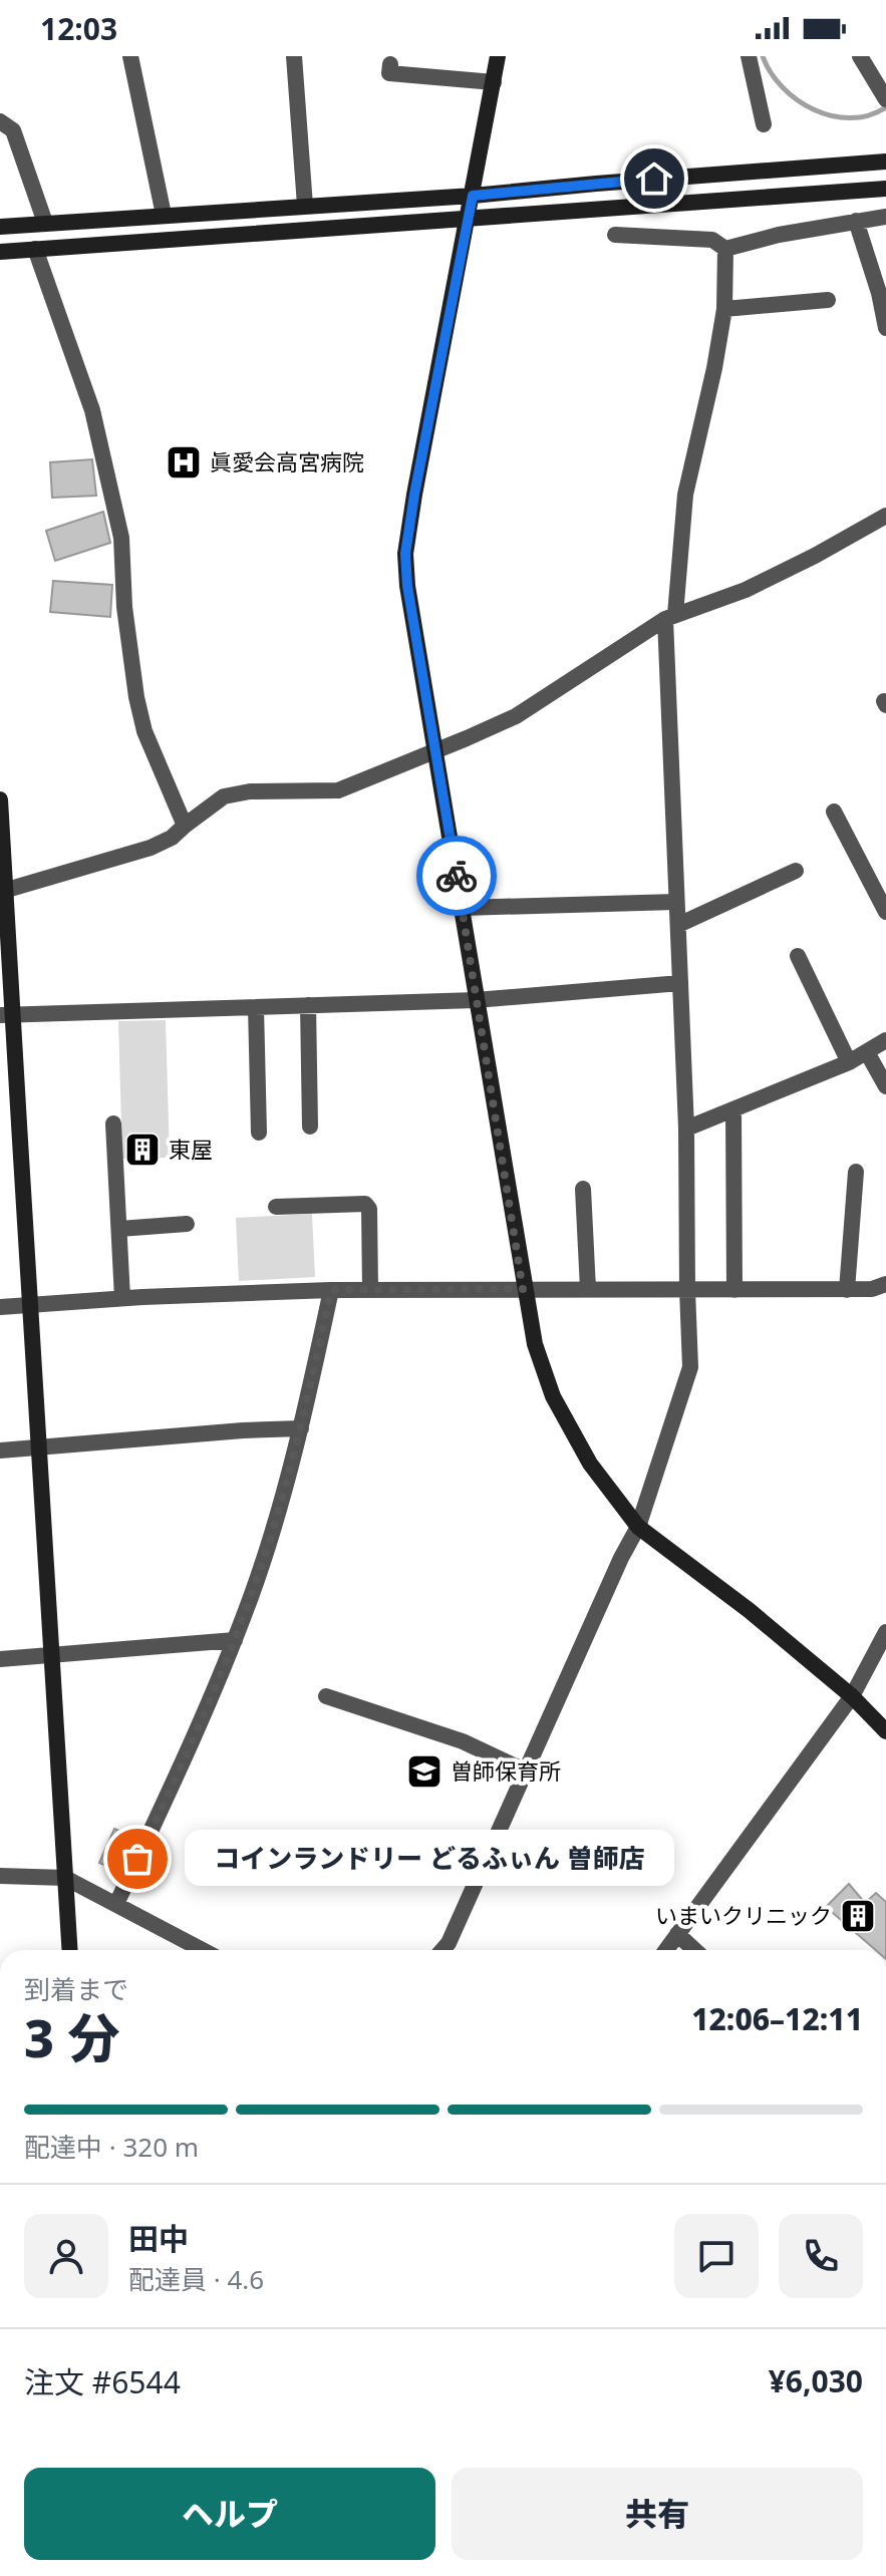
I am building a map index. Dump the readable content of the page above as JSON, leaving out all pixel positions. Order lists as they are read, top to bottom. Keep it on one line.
{"places":{"hospital":["眞愛会高宮病院"],"building":["東屋","いまいクリニック"],"school or university":["曽師保育所"],"other":["コインランドリー どるふぃん 曽師店"]},"page":{"status":"12:03","bubble":"コインランドリー どるふぃん 曽師店","heading":["3 分","到着まで","12:06–12:11"],"panel":["田中","配達員 · 4.6","注文 #6544","¥6,030"],"bar":"配達中 · 320 m","buttons":["ヘルプ","共有"]}}
